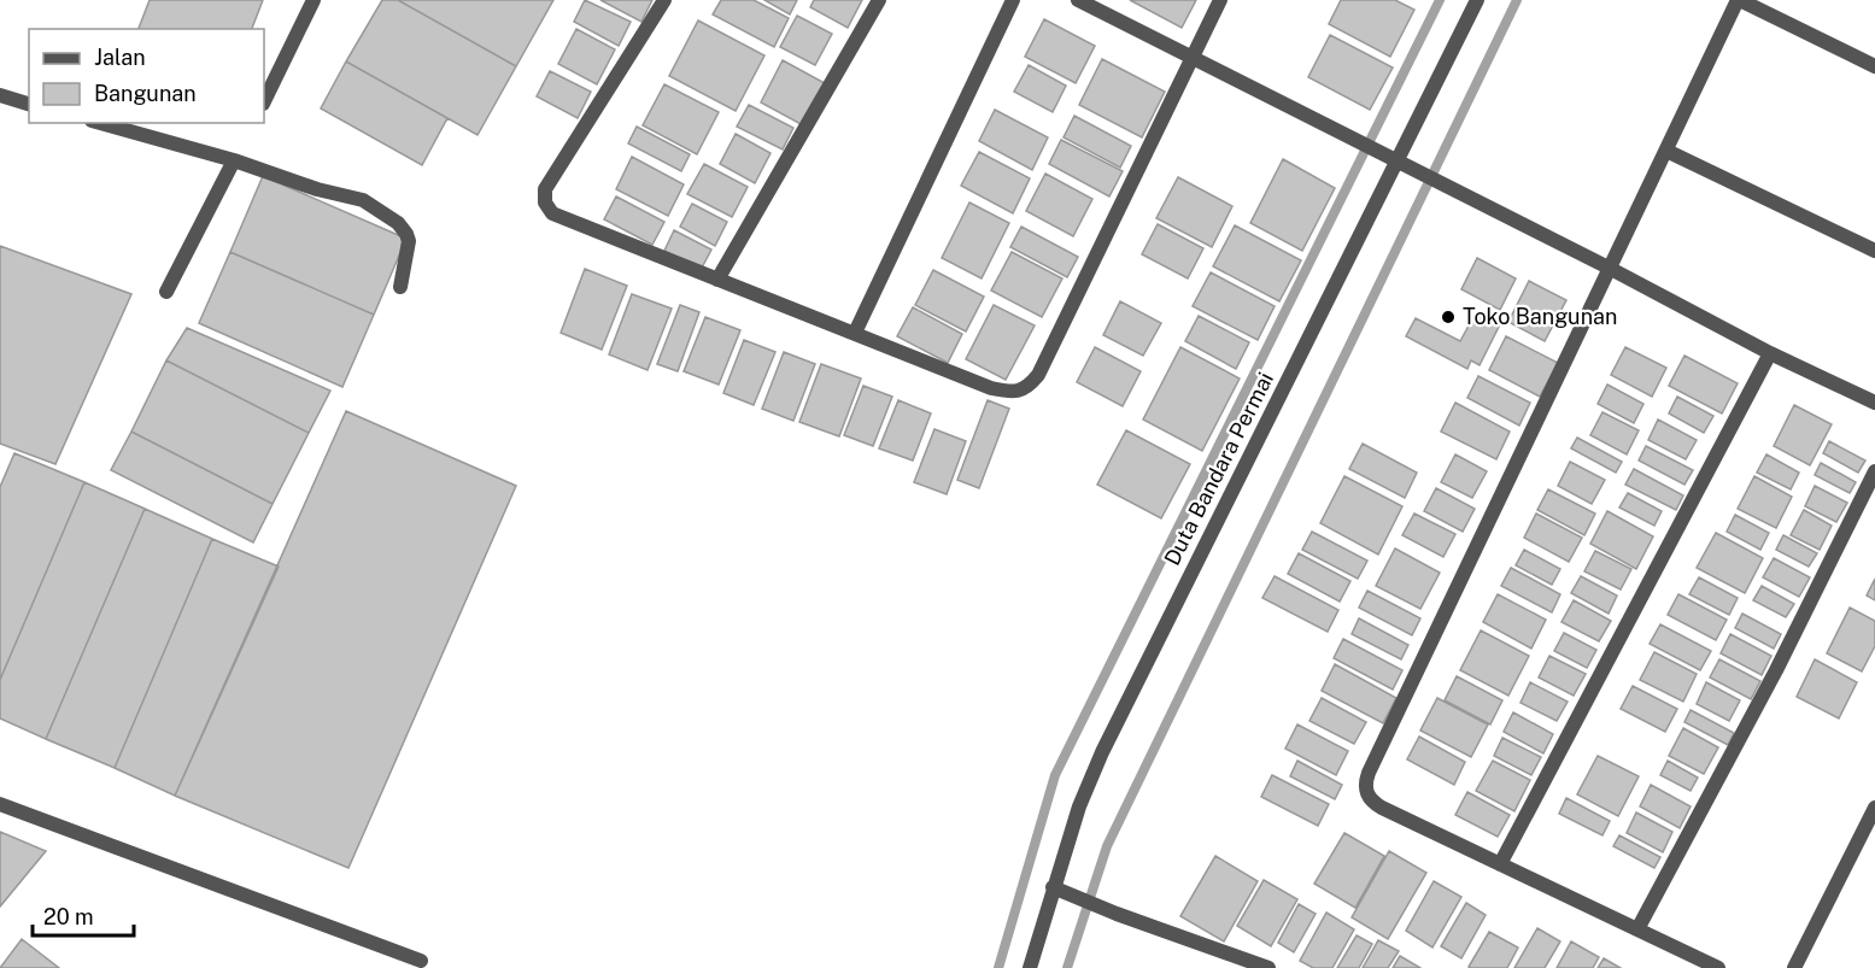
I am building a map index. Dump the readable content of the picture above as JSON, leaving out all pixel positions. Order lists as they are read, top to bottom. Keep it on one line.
{"streets":{"street":["Duta Bandara Permai"]},"places":["Toko Bangunan"],"legend":["Jalan","Bangunan"],"scale_bar":"20 m"}
